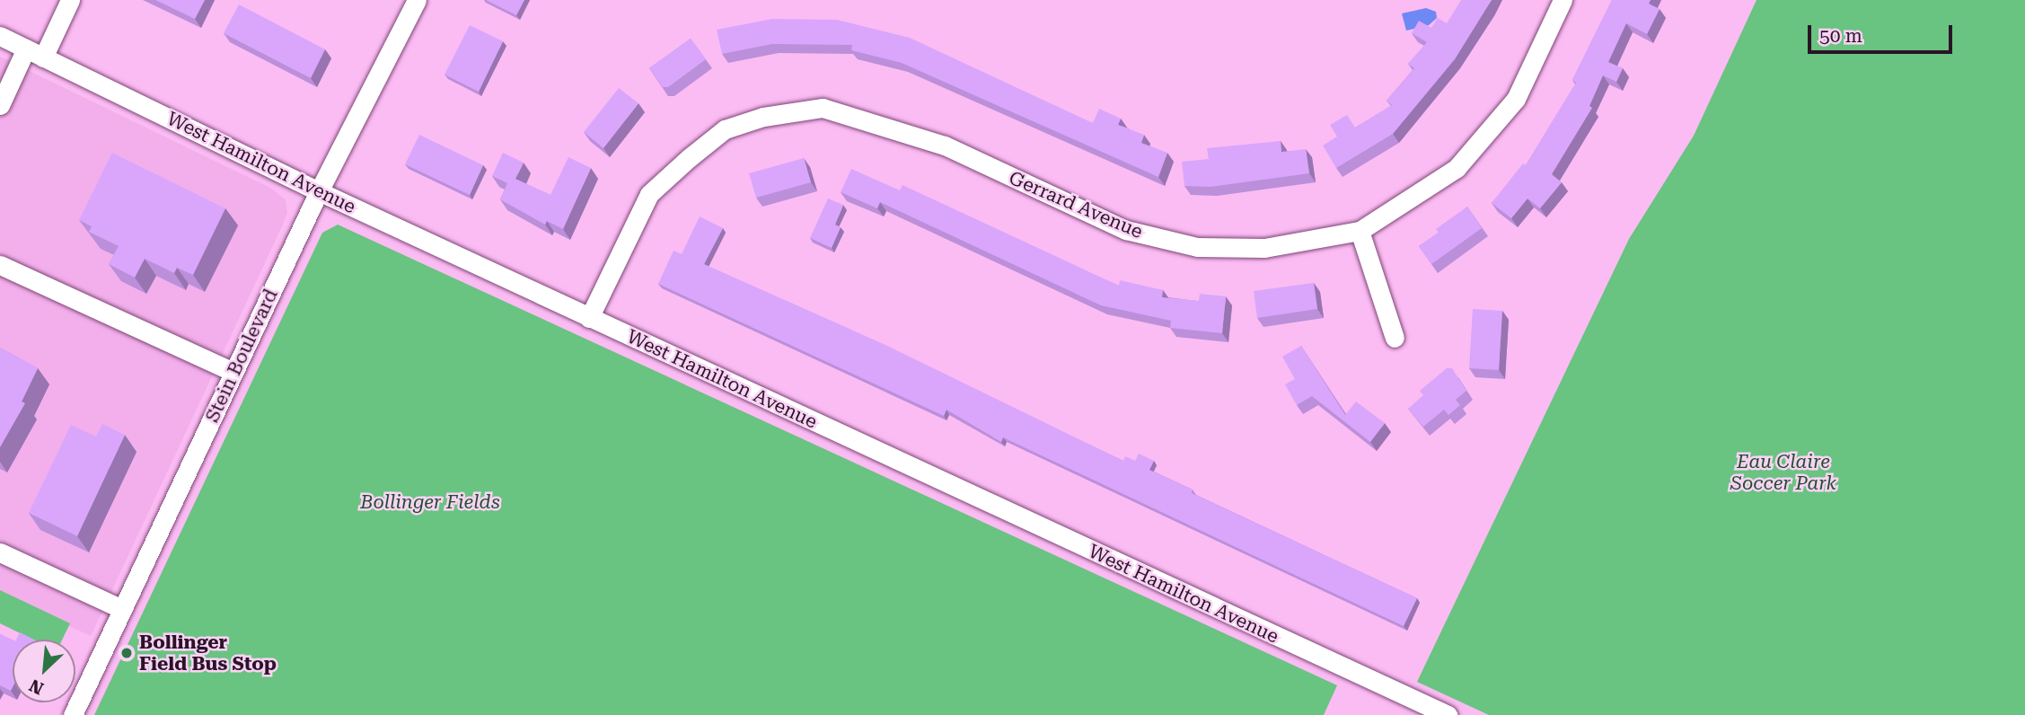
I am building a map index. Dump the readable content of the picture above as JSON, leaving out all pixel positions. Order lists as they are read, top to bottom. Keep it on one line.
{"streets":{"street":["West Hamilton Avenue","Gerrard Avenue","Stein Boulevard"]},"crossings":[["West Hamilton Avenue","Gerrard Avenue"],["West Hamilton Avenue","Stein Boulevard"]],"parks":["Eau Claire Soccer Park","Bollinger Fields"],"places":["Bollinger Field Bus Stop"],"scale_bar":"50 m","north":"bottom left"}
